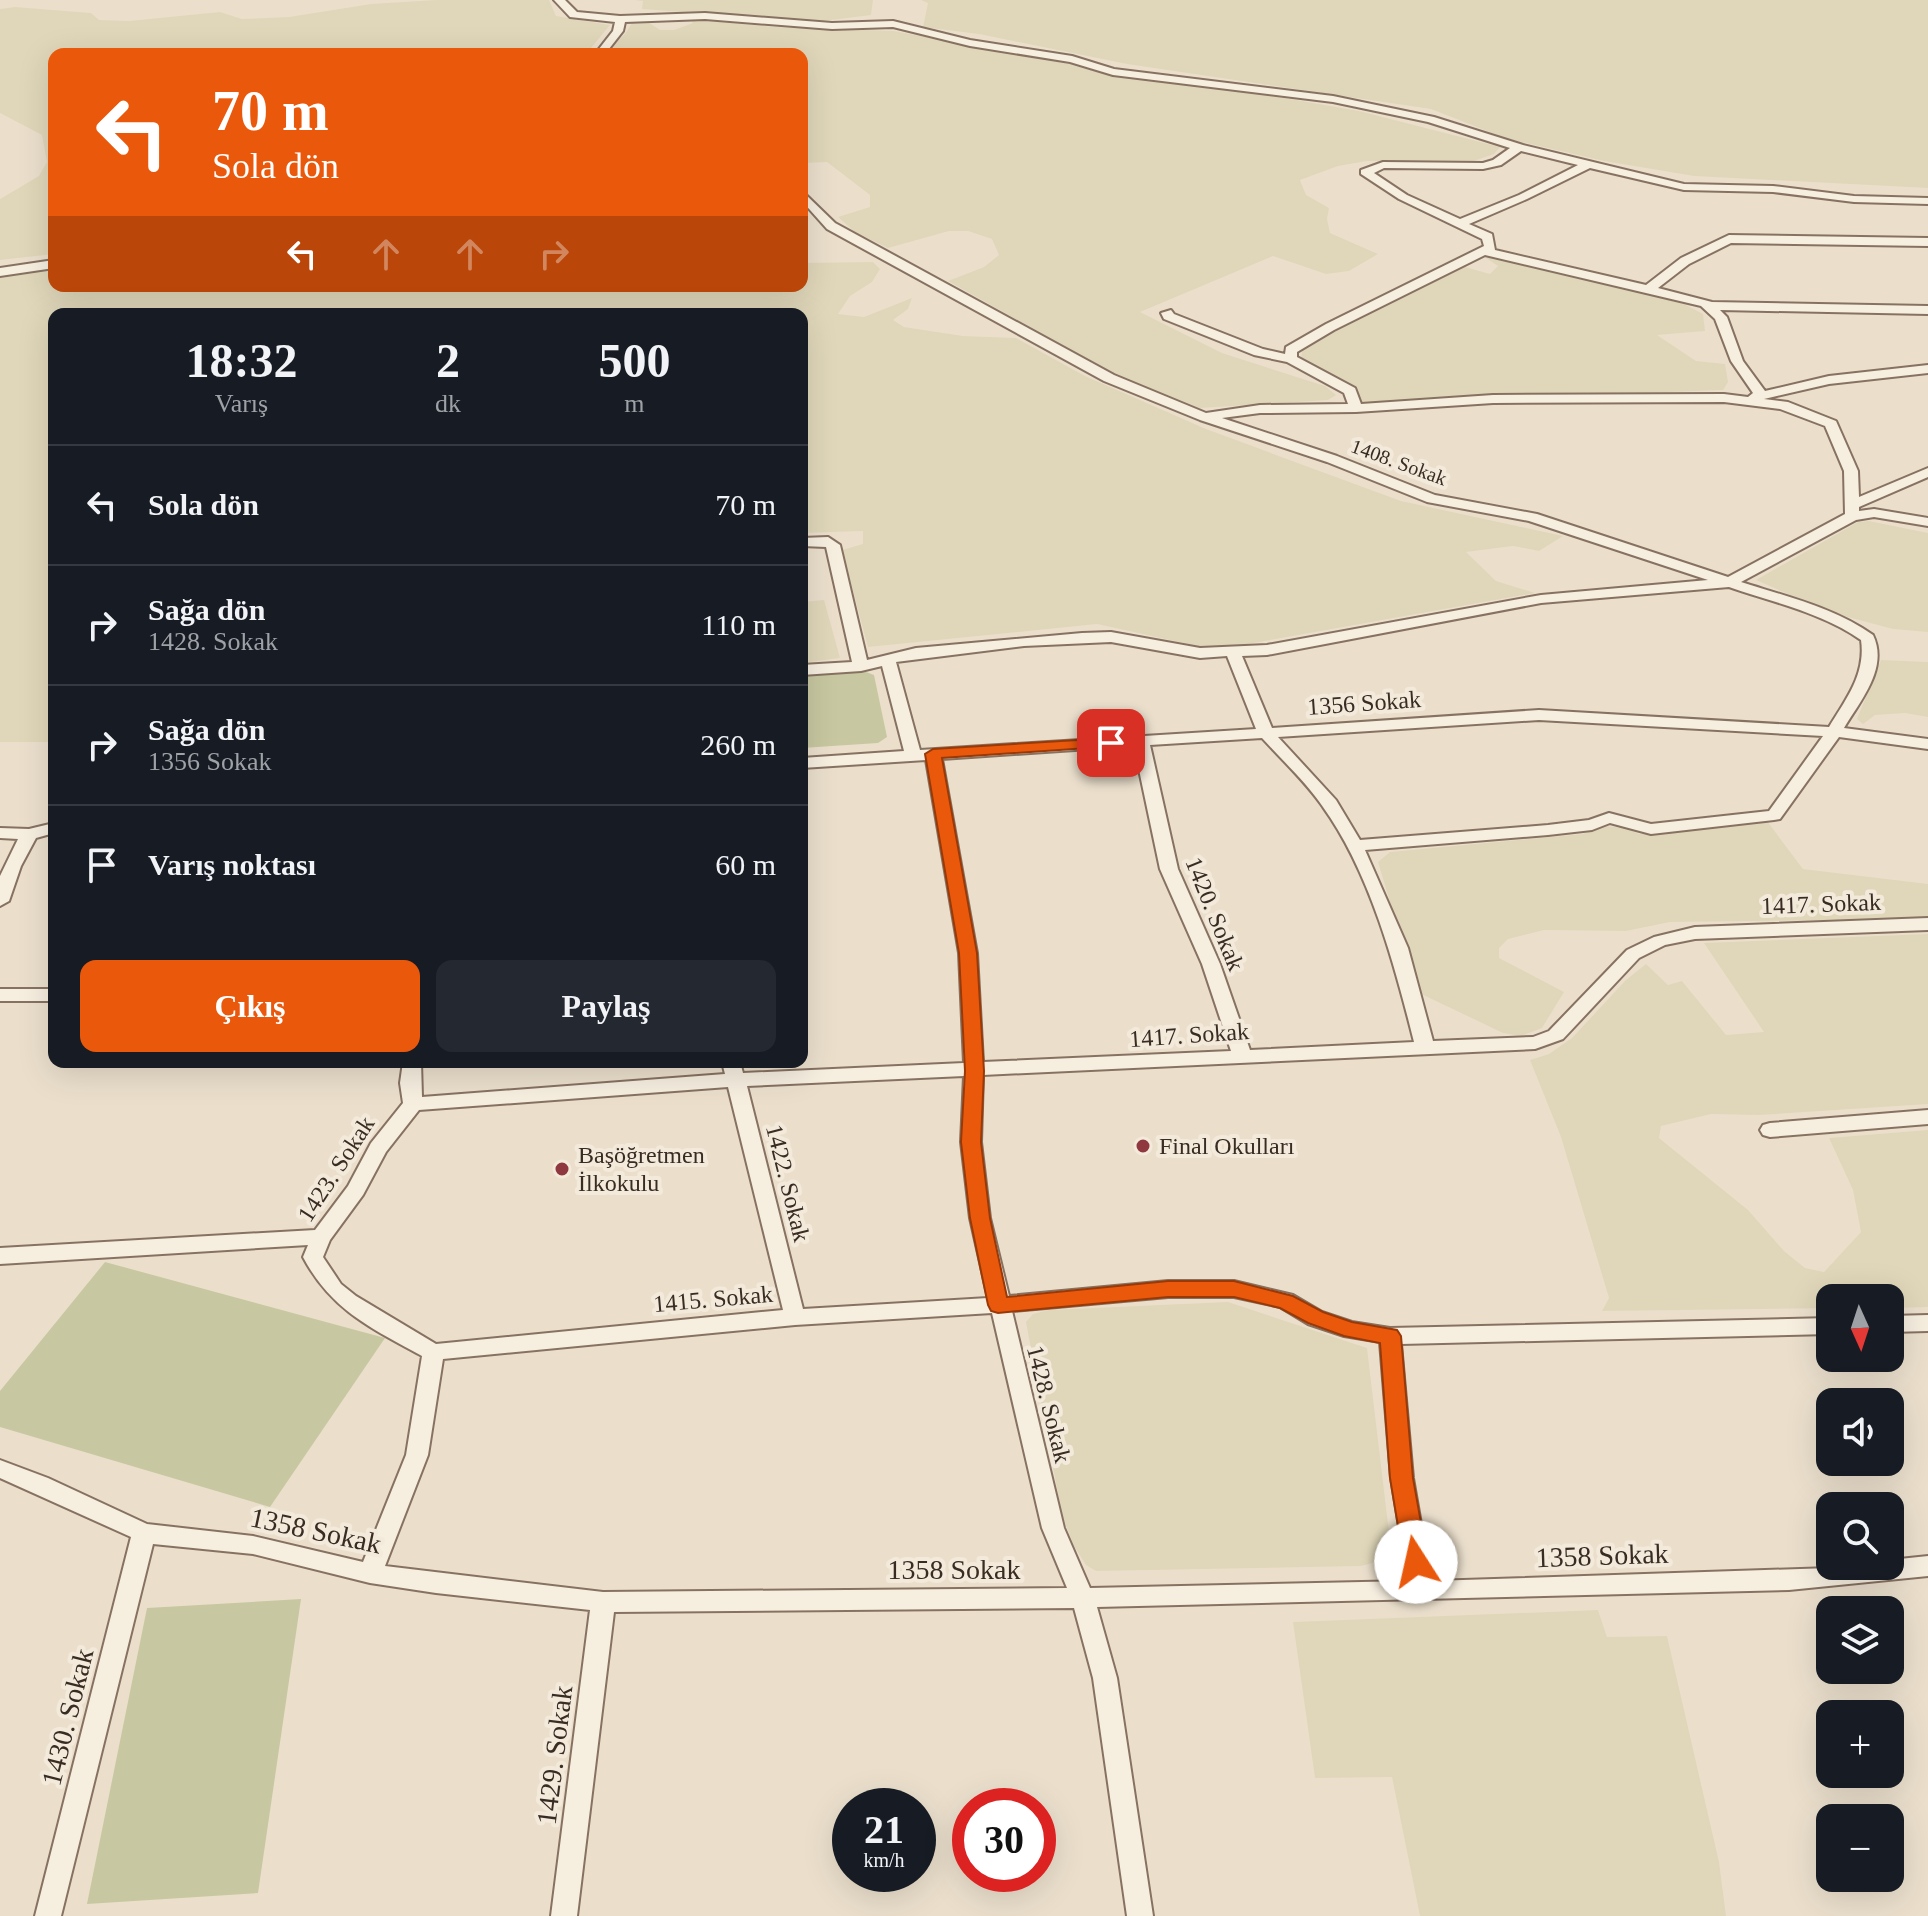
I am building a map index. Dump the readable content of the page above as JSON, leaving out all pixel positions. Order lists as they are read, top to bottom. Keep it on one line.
{"streets":{"street":["1408. Sokak","1356 Sokak","1417. Sokak","1420. Sokak","1423. Sokak","1422. Sokak","1415. Sokak","1428. Sokak","1358 Sokak","1430. Sokak","1429. Sokak"]},"crossings":[["1408. Sokak","1356 Sokak"],["1356 Sokak","1420. Sokak"],["1356 Sokak","1428. Sokak"],["1417. Sokak","1420. Sokak"],["1417. Sokak","1423. Sokak"],["1417. Sokak","1422. Sokak"],["1417. Sokak","1428. Sokak"],["1423. Sokak","1415. Sokak"],["1422. Sokak","1415. Sokak"],["1415. Sokak","1428. Sokak"],["1428. Sokak","1358 Sokak"],["1358 Sokak","1430. Sokak"],["1358 Sokak","1429. Sokak"]],"places":["Final Okulları","Başöğretmen İlkokulu"],"north":"bottom","page":{"turn":["70 m","Sola dön"],"eta":["18:32","Varış","2","dk","500","m"],"list":[{"name":"Sola dön","value":"70 m"},{"name":"Sağa dön","note":"1428. Sokak","value":"110 m"},{"name":"Sağa dön","note":"1356 Sokak","value":"260 m"},{"name":"Varış noktası","value":"60 m"}],"buttons":["Çıkış","Paylaş"],"map_buttons":["+","−"],"speed":"21 km/h","limit":"30"}}
